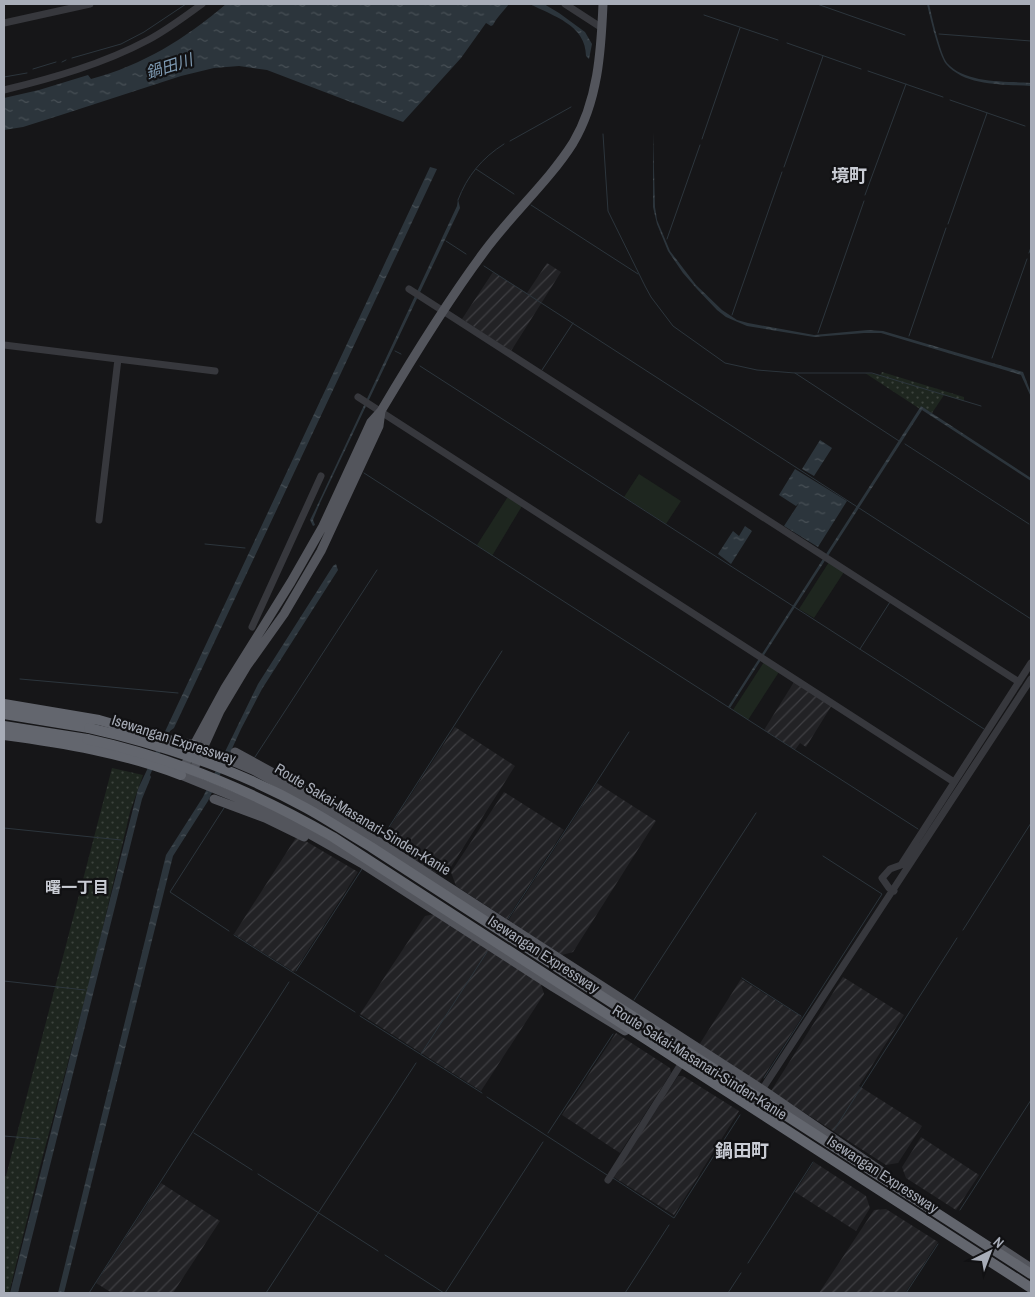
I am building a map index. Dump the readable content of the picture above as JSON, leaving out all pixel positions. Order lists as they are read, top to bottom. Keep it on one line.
{"streets":{"highway":["Isewangan Expressway"],"main road":["Route Sakai-Masanari-Sinden-Kanie"]},"districts":["境町","曙一丁目","鍋田町"],"water":["鍋田川"],"north":"top right"}
